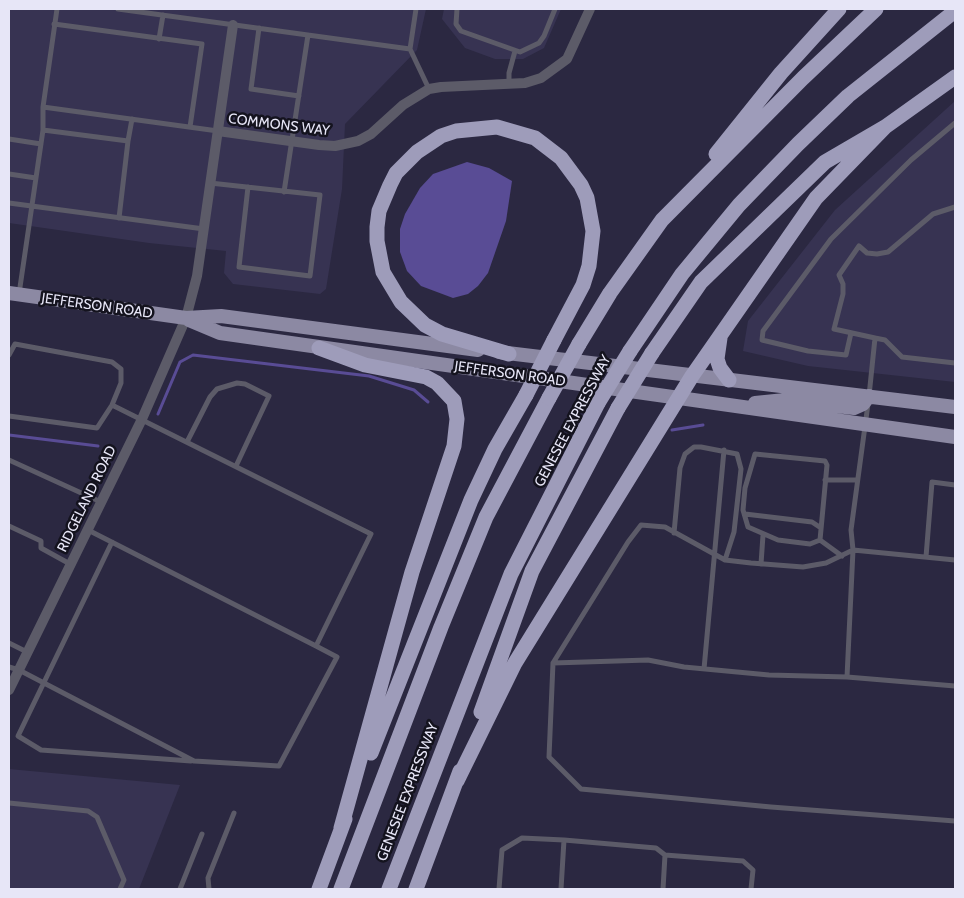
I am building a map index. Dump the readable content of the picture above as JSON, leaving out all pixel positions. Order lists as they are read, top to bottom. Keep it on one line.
{"streets":{"highway":["GENESEE EXPRESSWAY"],"main road":["JEFFERSON ROAD"],"street":["COMMONS WAY","RIDGELAND ROAD"]},"crossings":[["COMMONS WAY","JEFFERSON ROAD"],["COMMONS WAY","RIDGELAND ROAD"],["JEFFERSON ROAD","RIDGELAND ROAD"]]}
